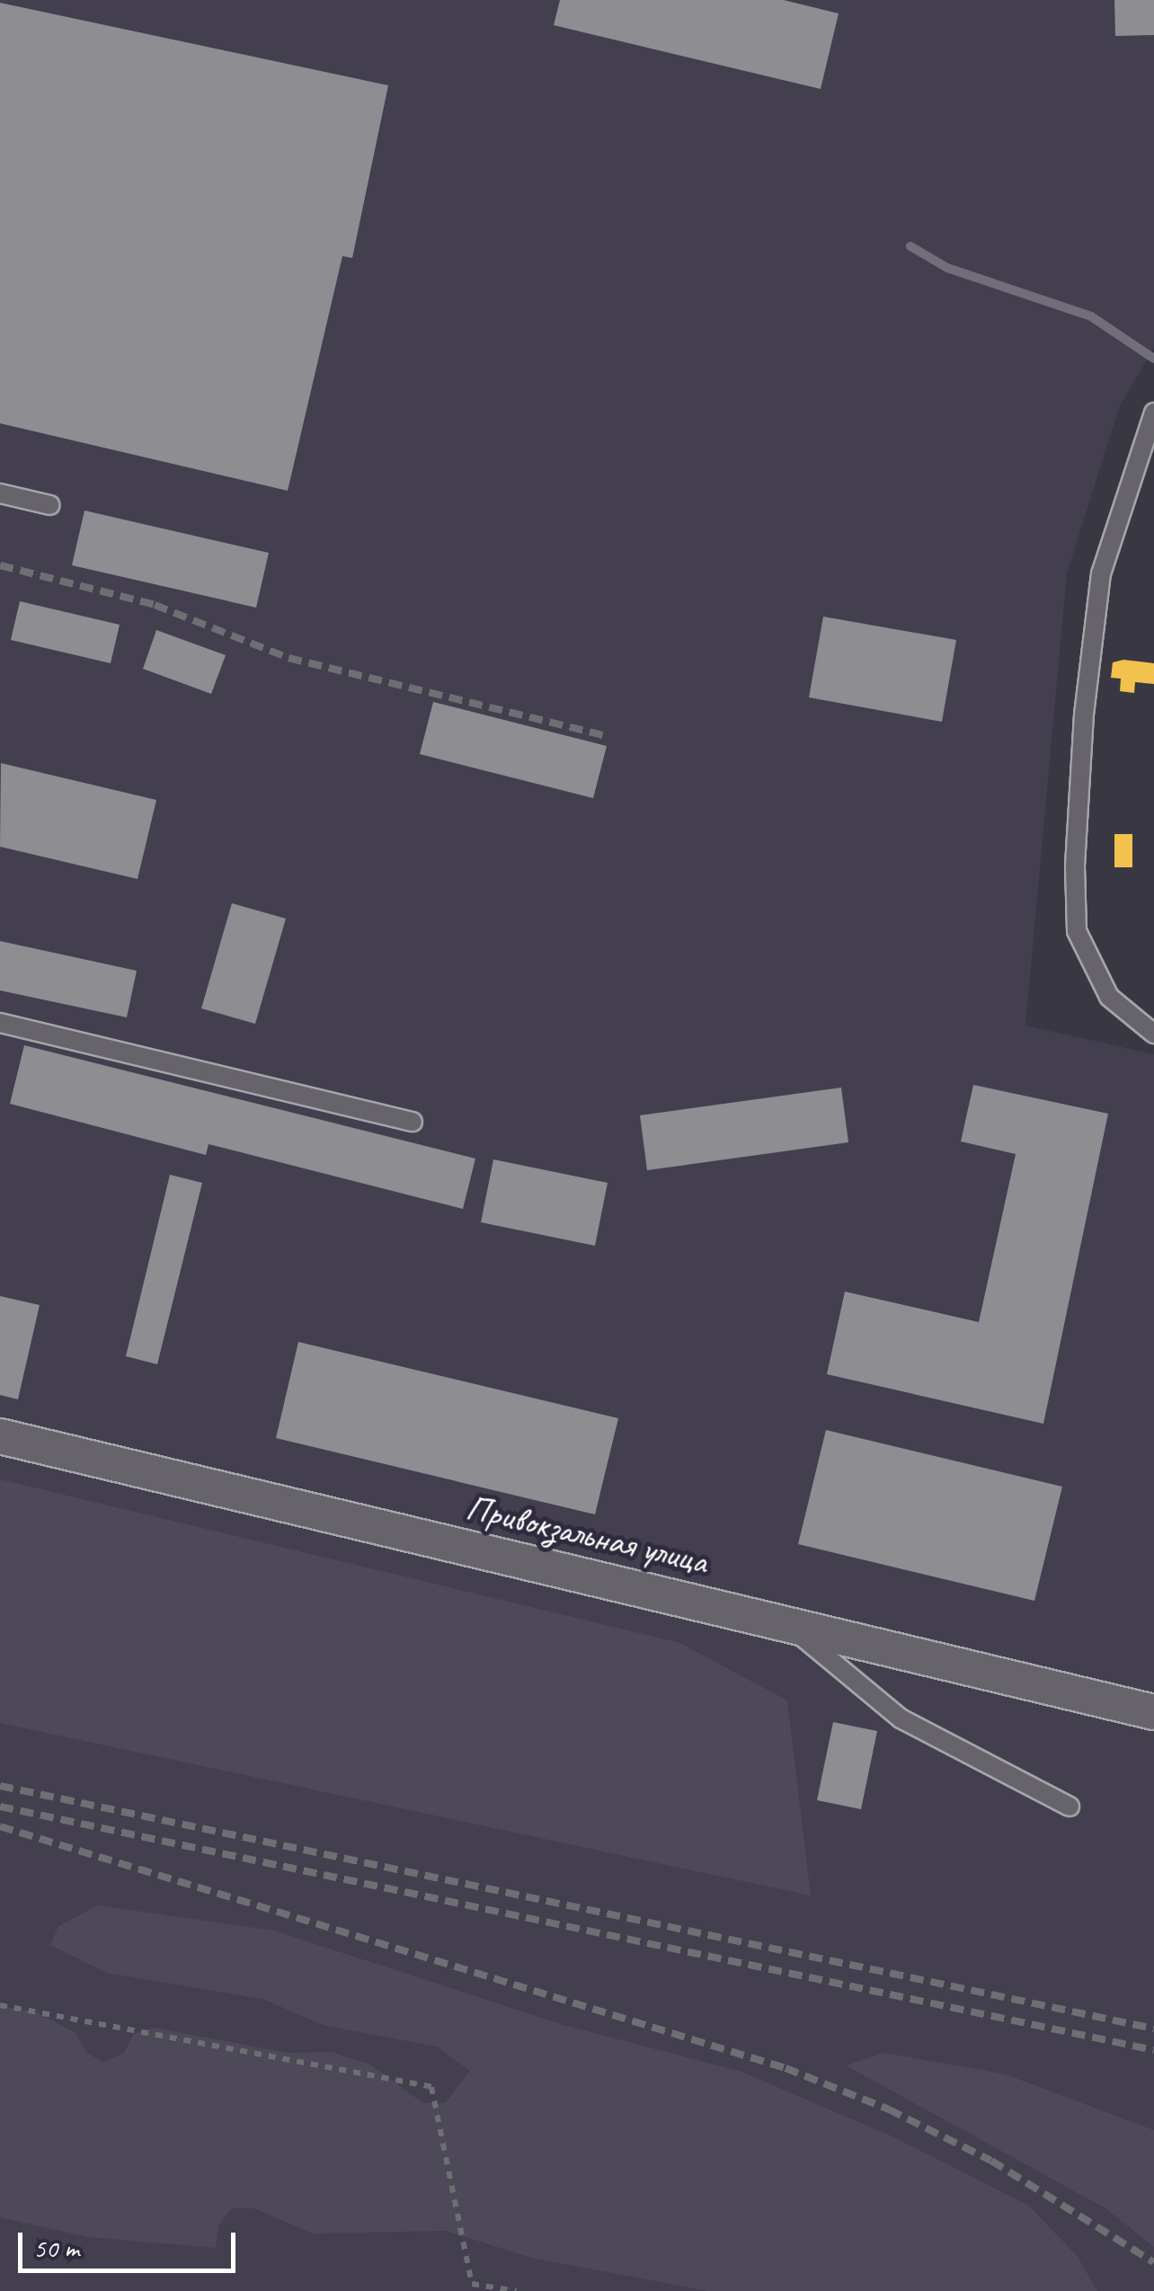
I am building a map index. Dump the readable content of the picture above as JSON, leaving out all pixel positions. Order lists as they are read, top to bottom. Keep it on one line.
{"streets":{"street":["Привокзальная улица"]},"scale_bar":"50 m"}
